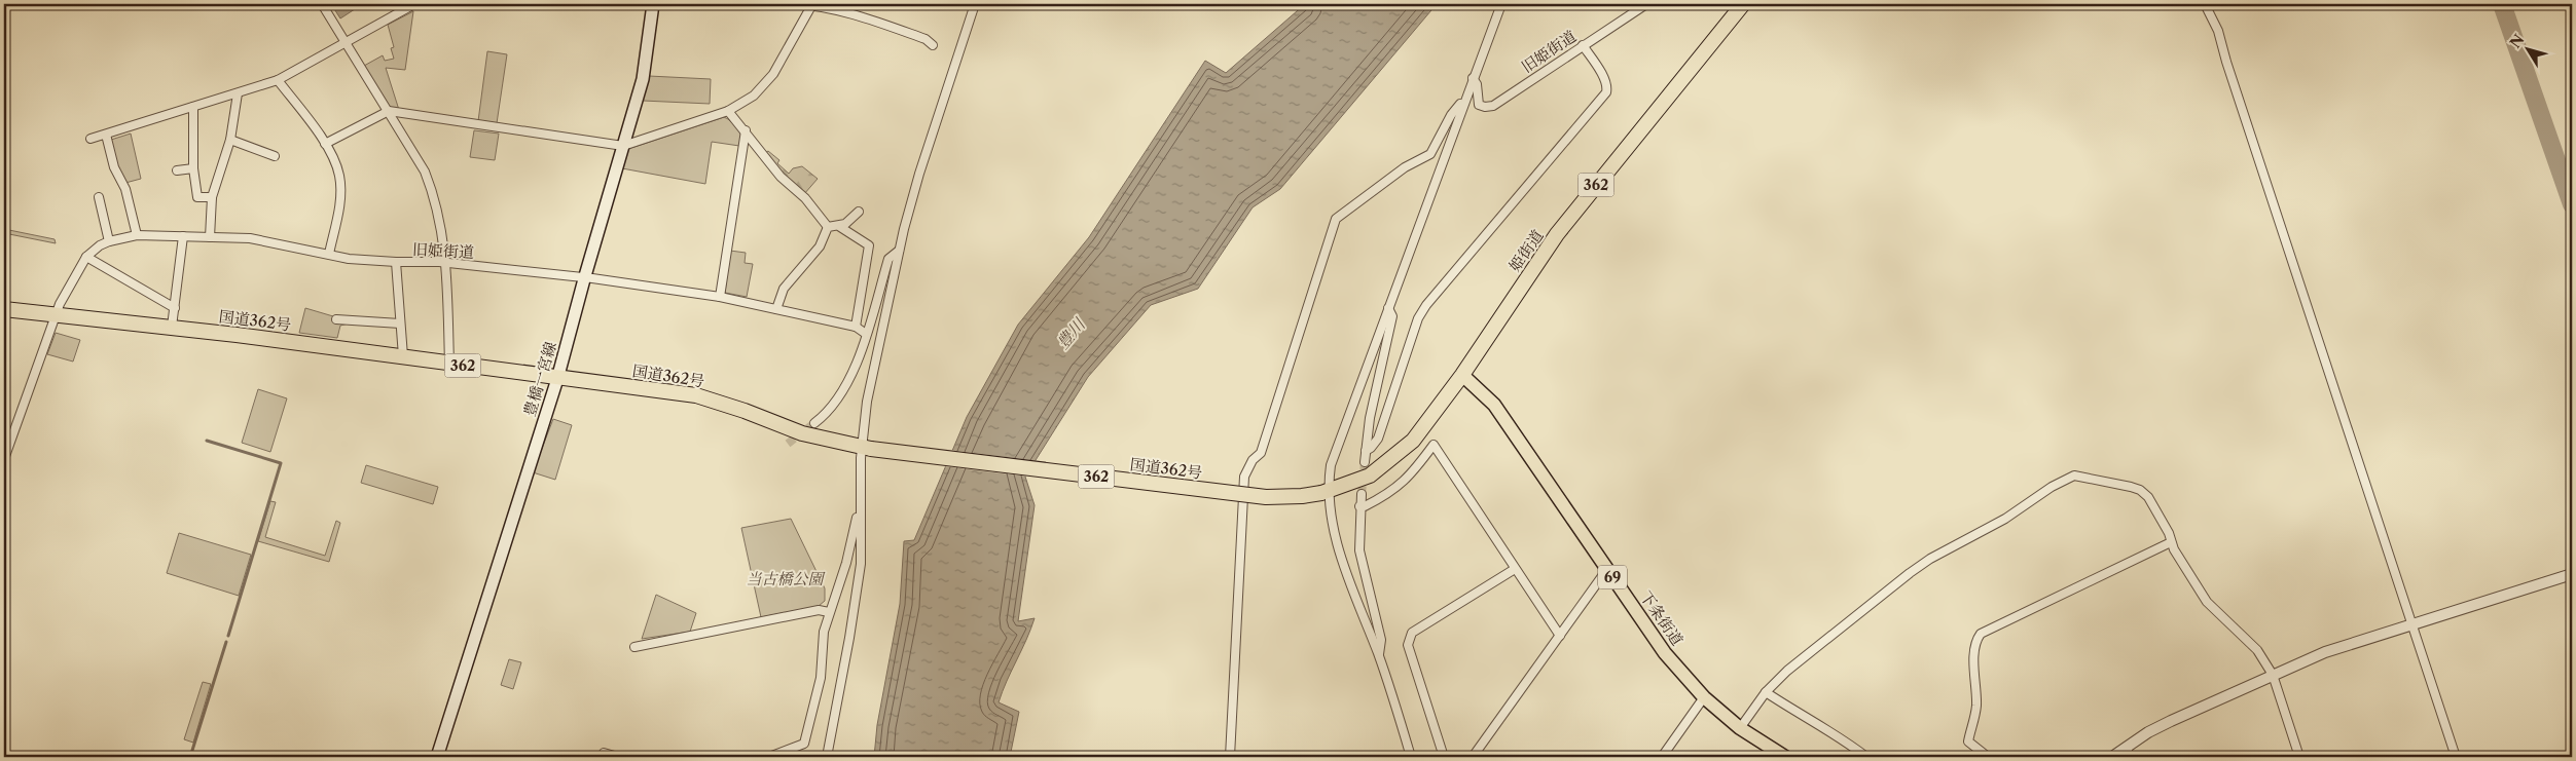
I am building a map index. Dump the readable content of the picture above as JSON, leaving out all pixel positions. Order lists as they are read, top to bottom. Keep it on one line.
{"streets":{"highway":["362","姫街道","国道362号"],"main road":["豊橋一宮線","69","下条街道"],"street":["旧姫街道"]},"crossings":[["旧姫街道","国道362号"],["旧姫街道","豊橋一宮線"],["姫街道","国道362号"],["姫街道","下条街道"],["国道362号","豊橋一宮線"]],"water":["豊川"],"parks":["当古橋公園"],"north":"top left"}
